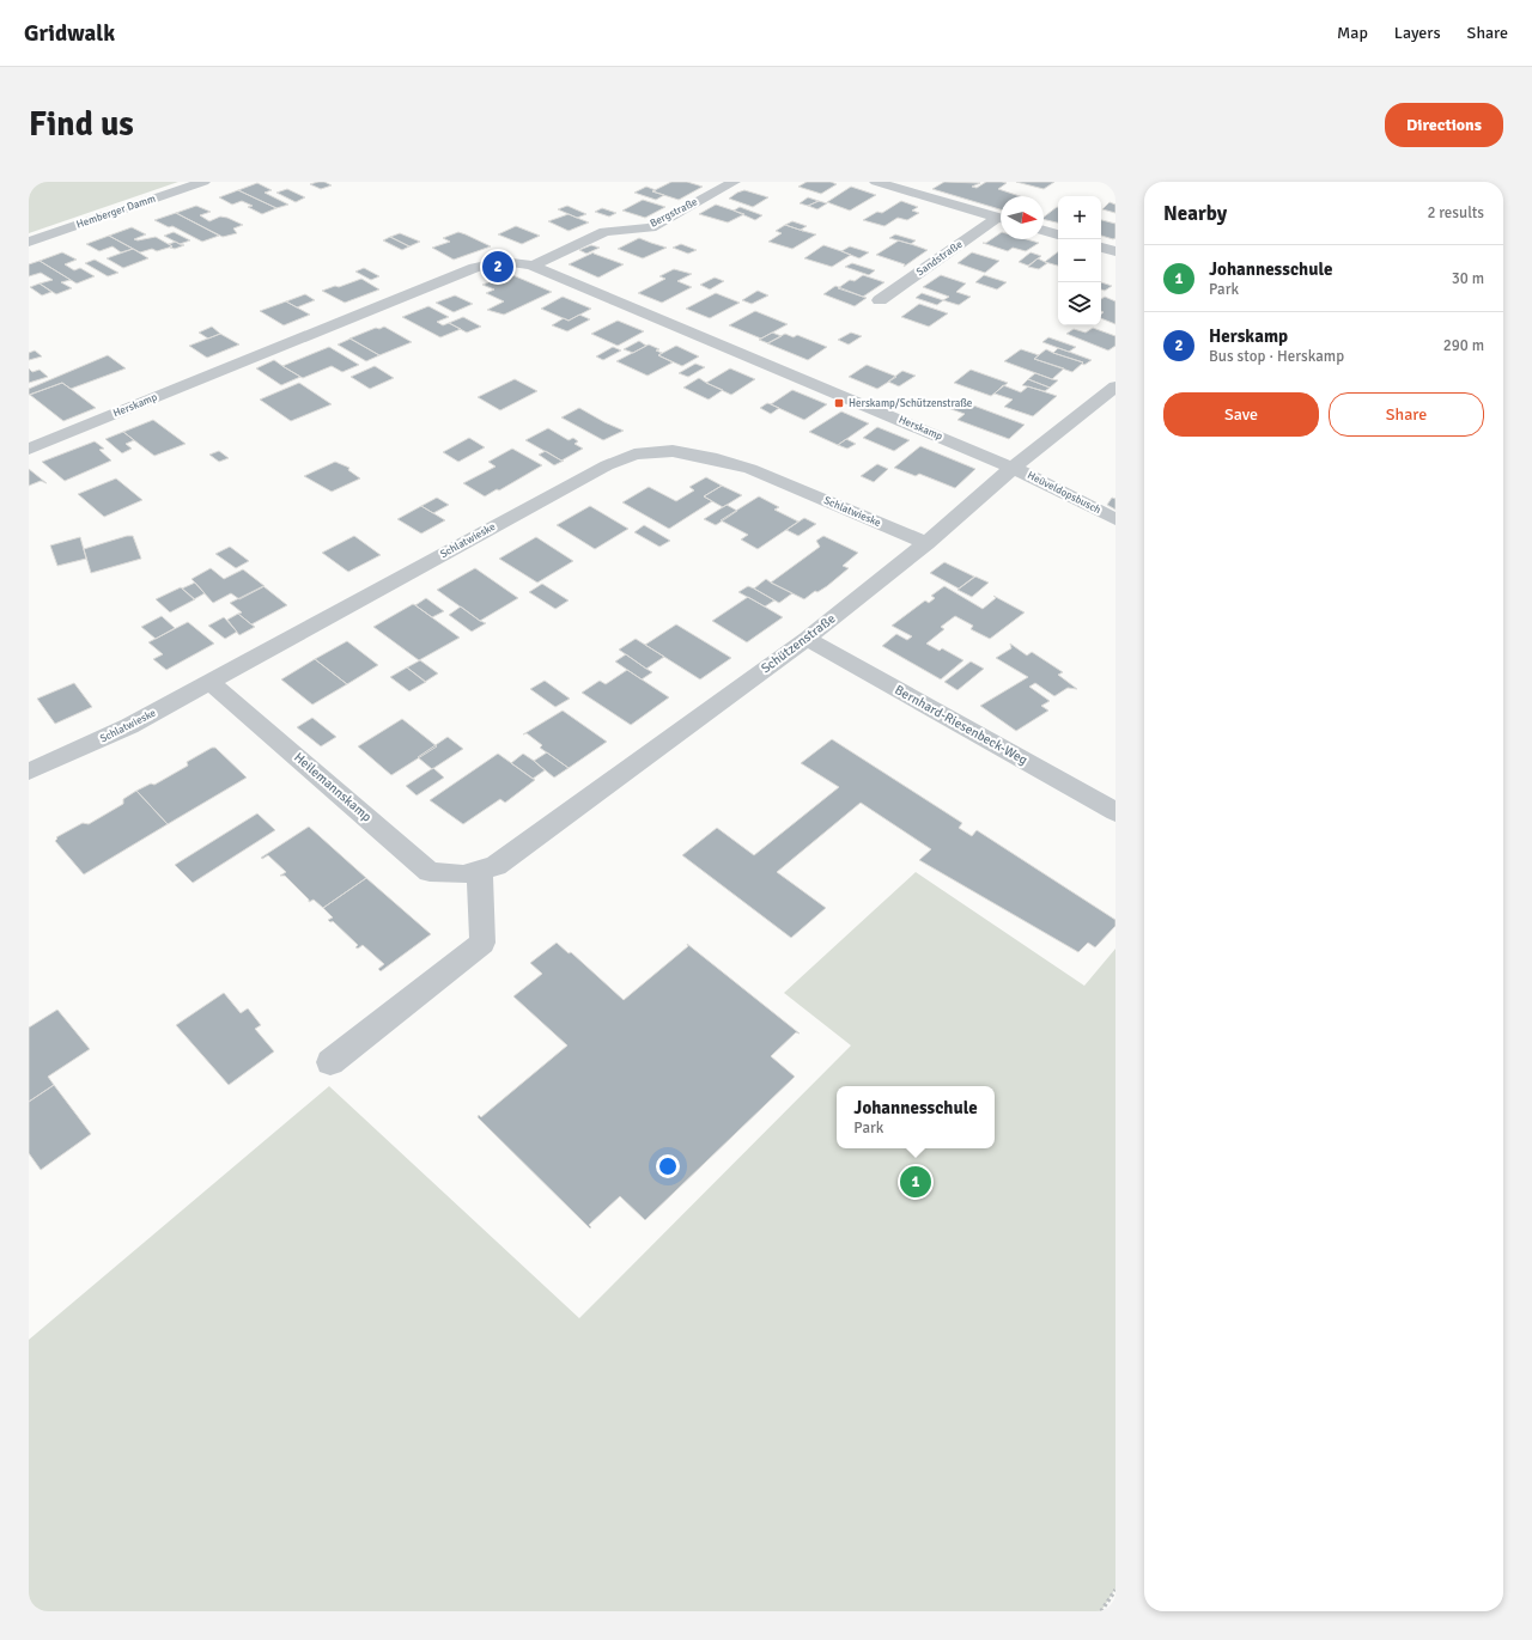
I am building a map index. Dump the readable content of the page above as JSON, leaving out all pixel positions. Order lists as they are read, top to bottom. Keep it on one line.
{"streets":{"street":["Hemberger Damm","Bergstraße","Sandstraße","Herskamp","Heüveldopsbusch","Schlatwieske","Schützenstraße","Bernhard-Riesenbeck-Weg","Heilemannskamp"]},"crossings":[["Bergstraße","Herskamp"],["Herskamp","Heüveldopsbusch"],["Herskamp","Schützenstraße"],["Heüveldopsbusch","Schützenstraße"],["Schlatwieske","Schützenstraße"],["Schlatwieske","Heilemannskamp"],["Schützenstraße","Bernhard-Riesenbeck-Weg"],["Schützenstraße","Heilemannskamp"]],"places":{"transit":["Herskamp/Schützenstraße"]},"north":"right","page":{"header":"Gridwalk","nav":["Map","Layers","Share"],"buttons":["Directions",["Save","Share"]],"title":"Find us","heading":["Nearby","2 results"],"map_buttons":["+","−"],"list":[{"mark":"1","name":"Johannesschule","note":"Park","value":"30 m"},{"mark":"2","name":"Herskamp","note":"Bus stop · Herskamp","value":"290 m"}],"pins":["2","1"],"popup":["Johannesschule","Park"]}}
